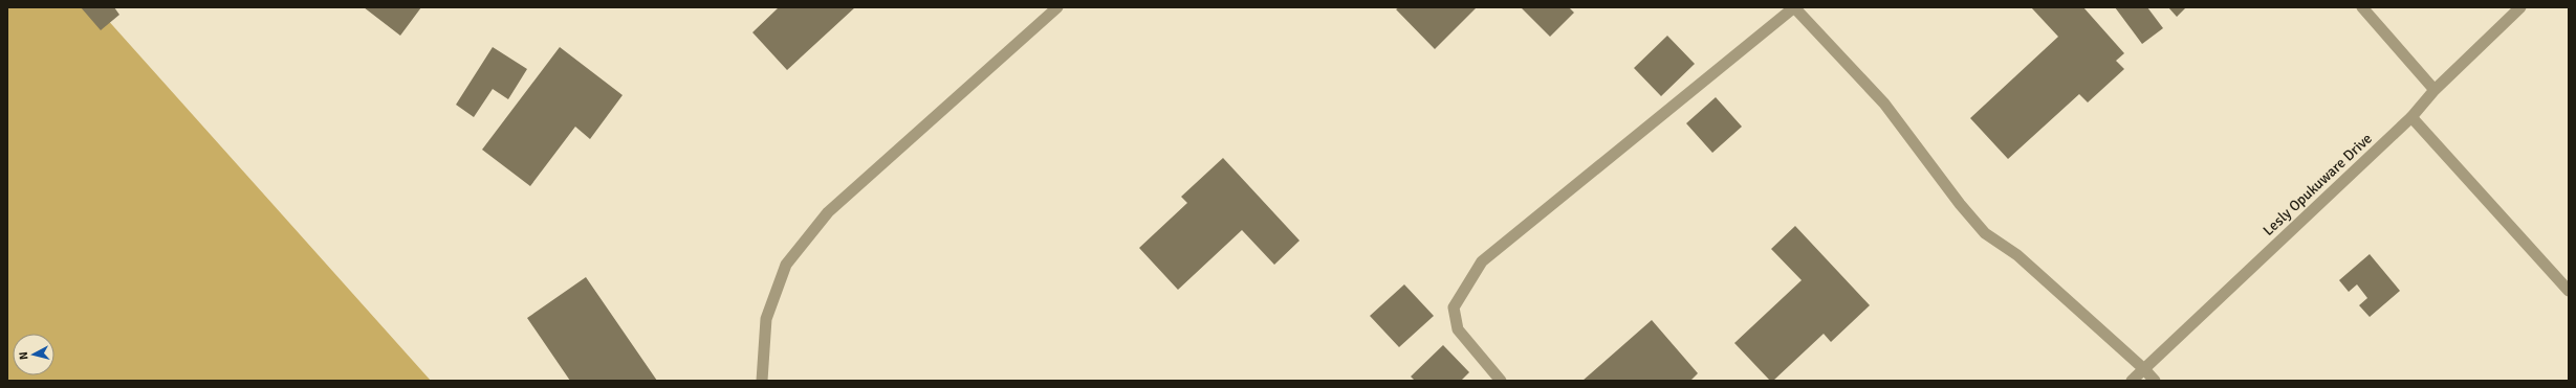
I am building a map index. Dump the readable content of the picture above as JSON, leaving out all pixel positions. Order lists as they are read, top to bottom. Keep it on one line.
{"streets":{"street":["Lesly Opukuware Drive"]},"north":"left"}
